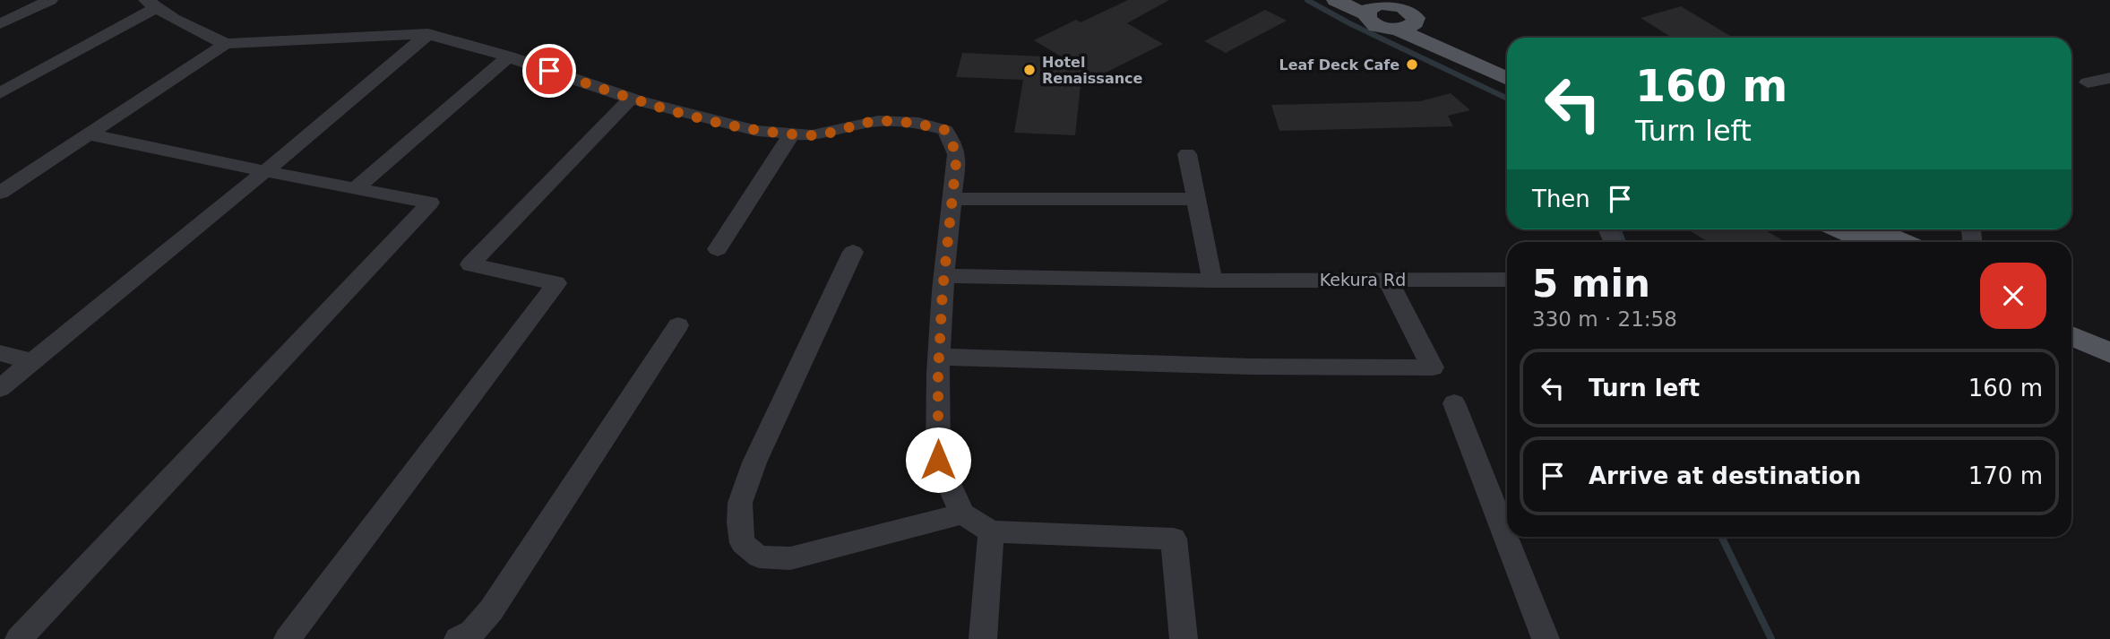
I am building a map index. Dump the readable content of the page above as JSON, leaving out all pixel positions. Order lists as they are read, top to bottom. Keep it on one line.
{"streets":{"street":["Kekura Rd"]},"places":["Leaf Deck Cafe","Hotel Renaissance"],"page":{"turn":["160 m","Turn left"],"then":"Then","heading":["5 min","330 m · 21:58"],"list":[{"name":"Turn left","value":"160 m"},{"name":"Arrive at destination","value":"170 m"}]}}
